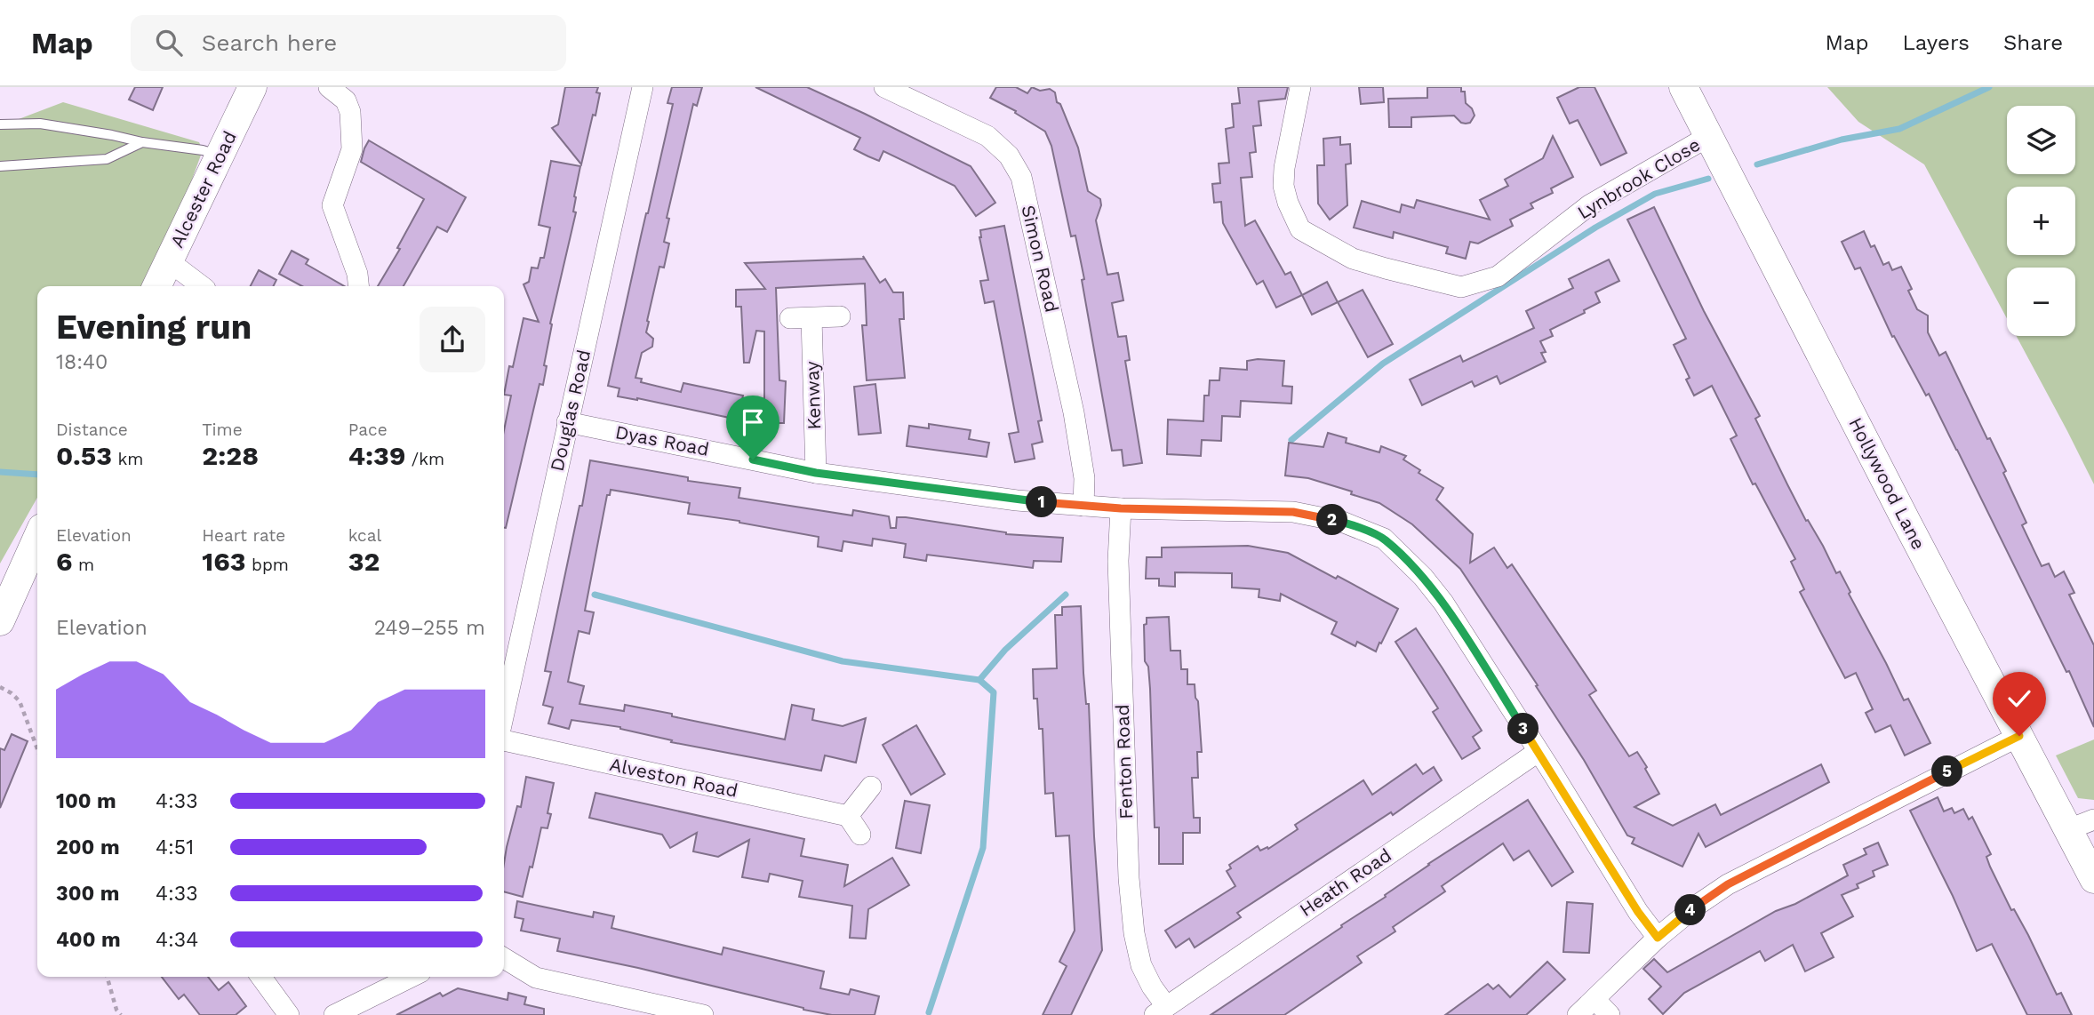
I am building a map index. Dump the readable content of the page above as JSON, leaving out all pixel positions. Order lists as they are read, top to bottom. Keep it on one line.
{"streets":{"street":["Lynbrook Close","Alcester Road","Simon Road","Kenway","Douglas Road","Dyas Road","Hollywood Lane","Fenton Road","Alveston Road","Heath Road"]},"crossings":[["Lynbrook Close","Hollywood Lane"],["Simon Road","Dyas Road"],["Kenway","Dyas Road"],["Douglas Road","Dyas Road"],["Dyas Road","Fenton Road"],["Dyas Road","Heath Road"],["Fenton Road","Heath Road"]],"page":{"header":"Map","search":"Search here","nav":["Map","Layers","Share"],"map_buttons":["+","−"],"heading":["Evening run","18:40"],"stats":[["Distance","0.53 km"],["Time","2:28"],["Pace","4:39 /km"],["Elevation","6 m"],["Heart rate","163 bpm"],["kcal","32"]],"pins":["1","2","3","5","4"],"chart":["Elevation","249–255 m"],"list":[{"name":"100 m","note":"4:33"},{"name":"200 m","note":"4:51"},{"name":"300 m","note":"4:33"},{"name":"400 m","note":"4:34"}]}}
